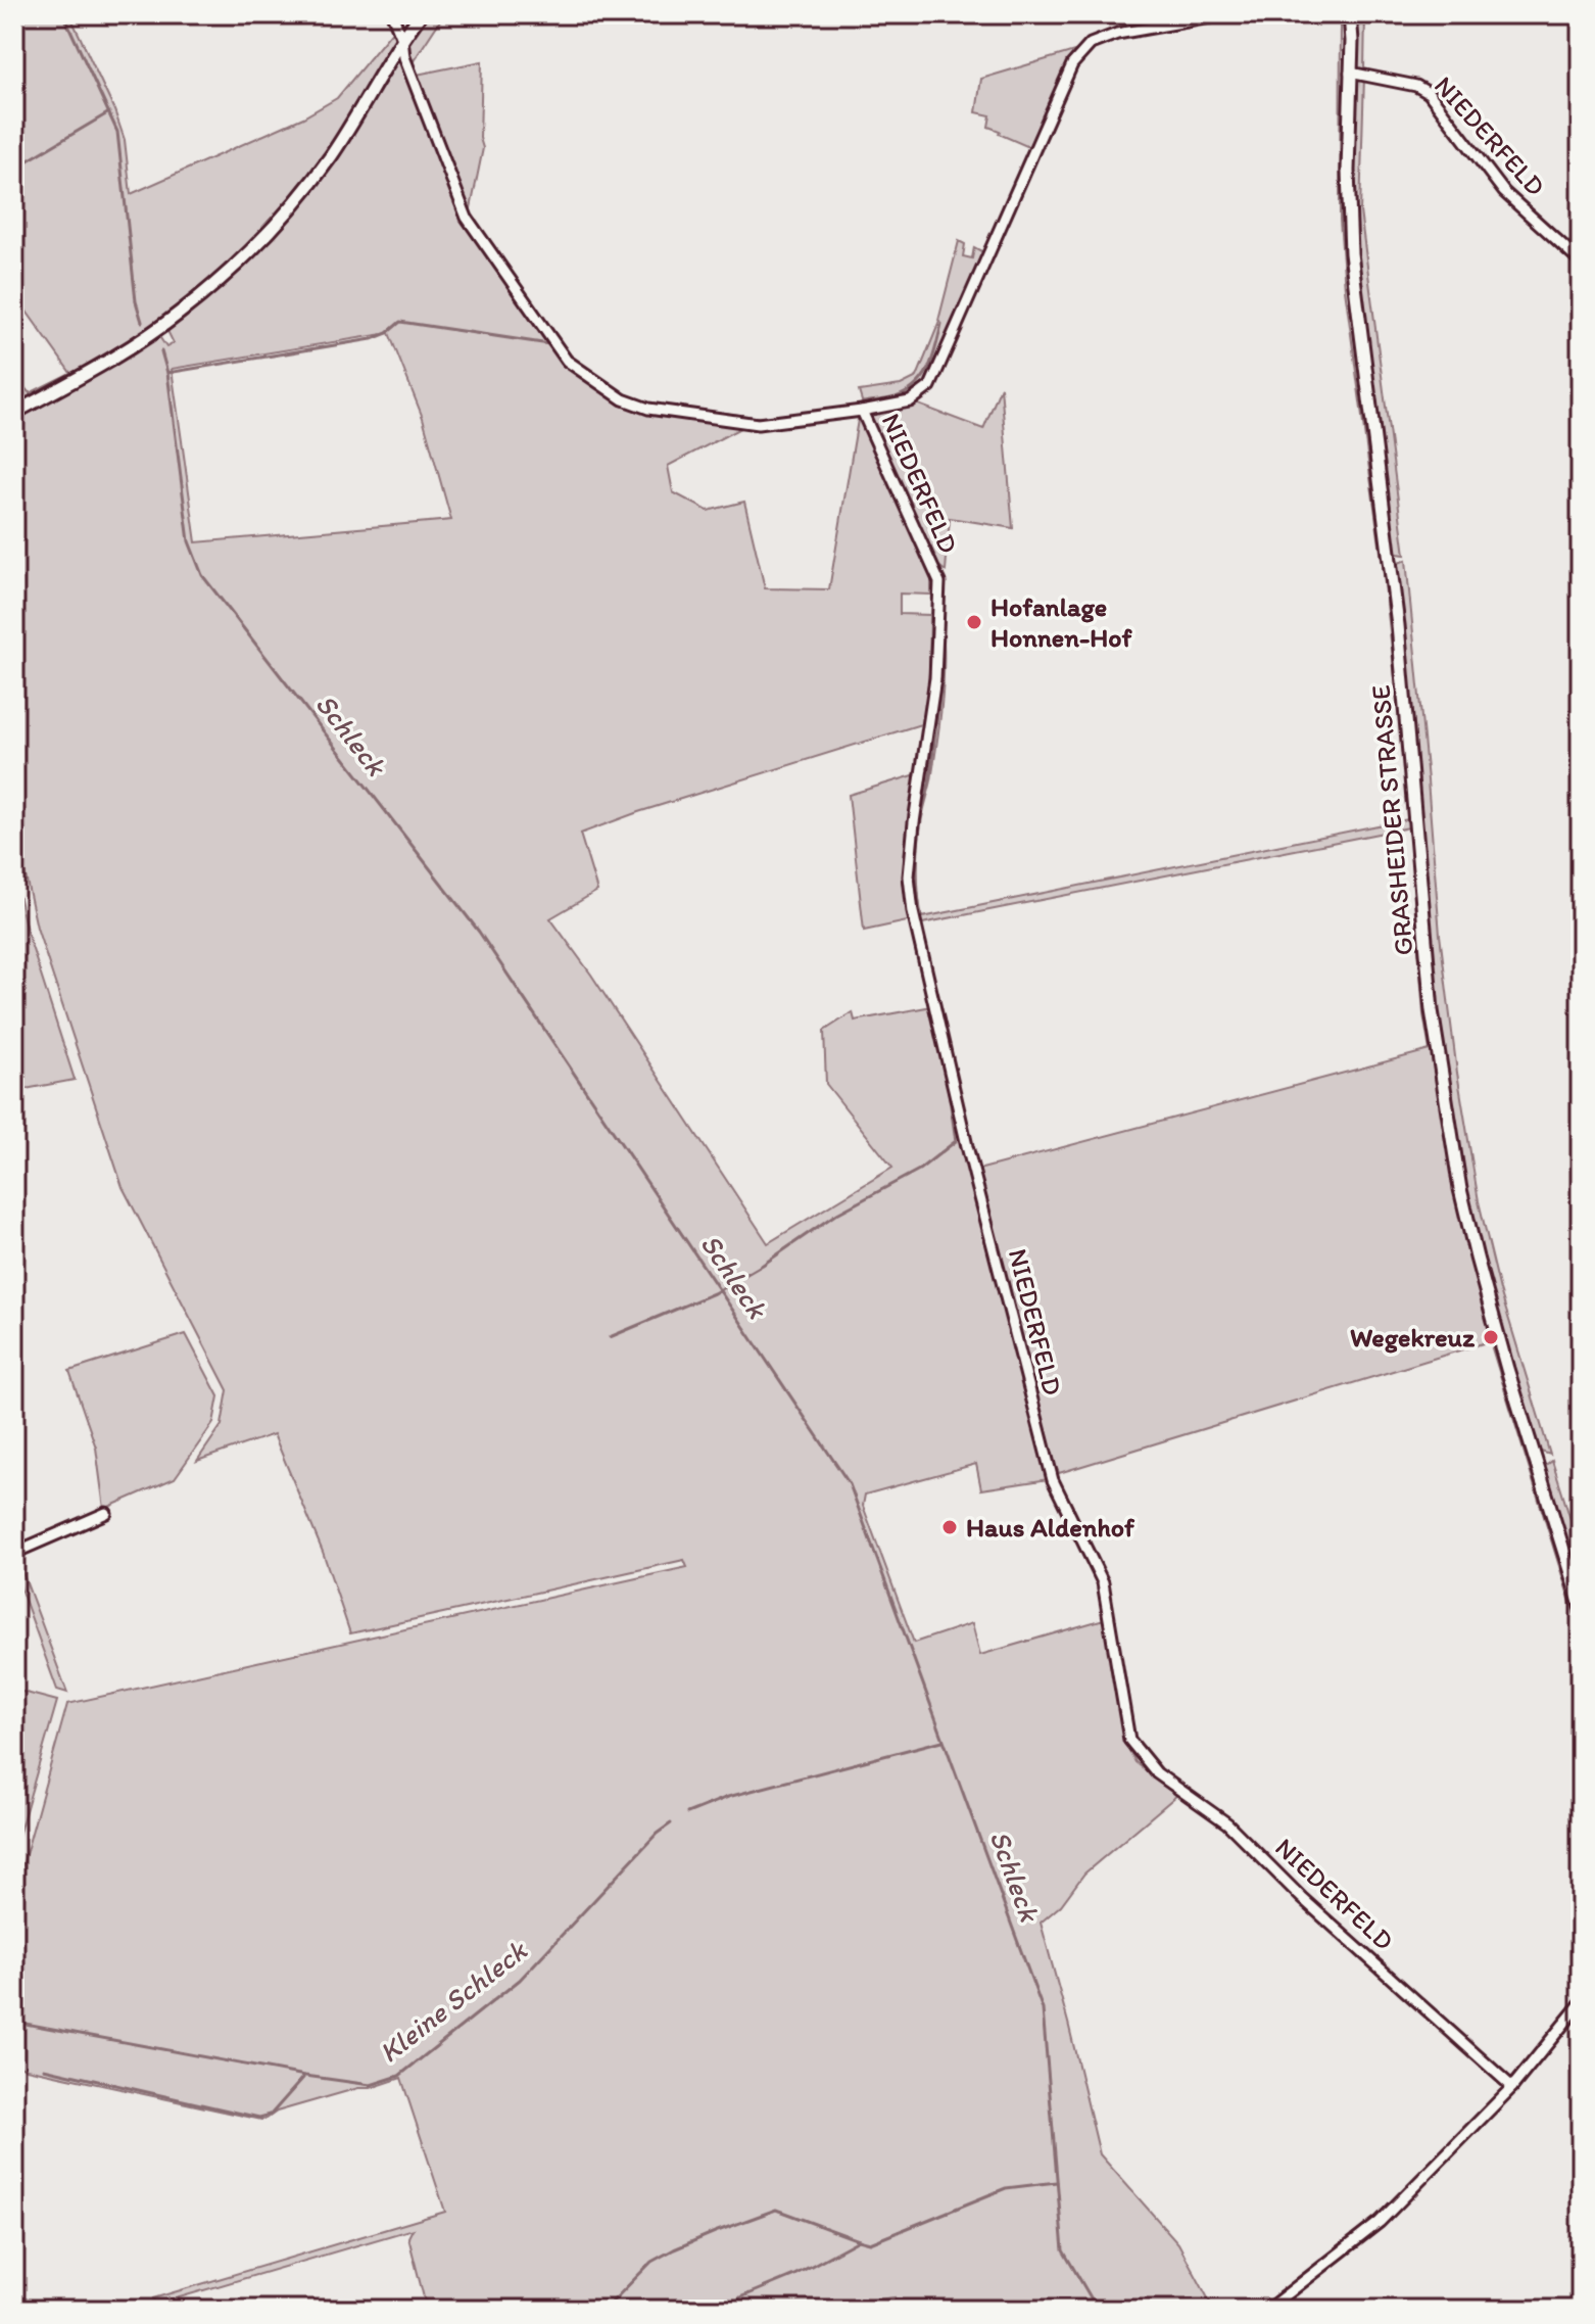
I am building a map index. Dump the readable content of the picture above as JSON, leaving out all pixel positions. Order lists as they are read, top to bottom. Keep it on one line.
{"streets":{"street":["NIEDERFELD","GRASHEIDER STRASSE"]},"crossings":[["NIEDERFELD","GRASHEIDER STRASSE"]],"water":["Schleck","Kleine Schleck"],"places":["Hofanlage Honnen-Hof","Wegekreuz","Haus Aldenhof"]}
